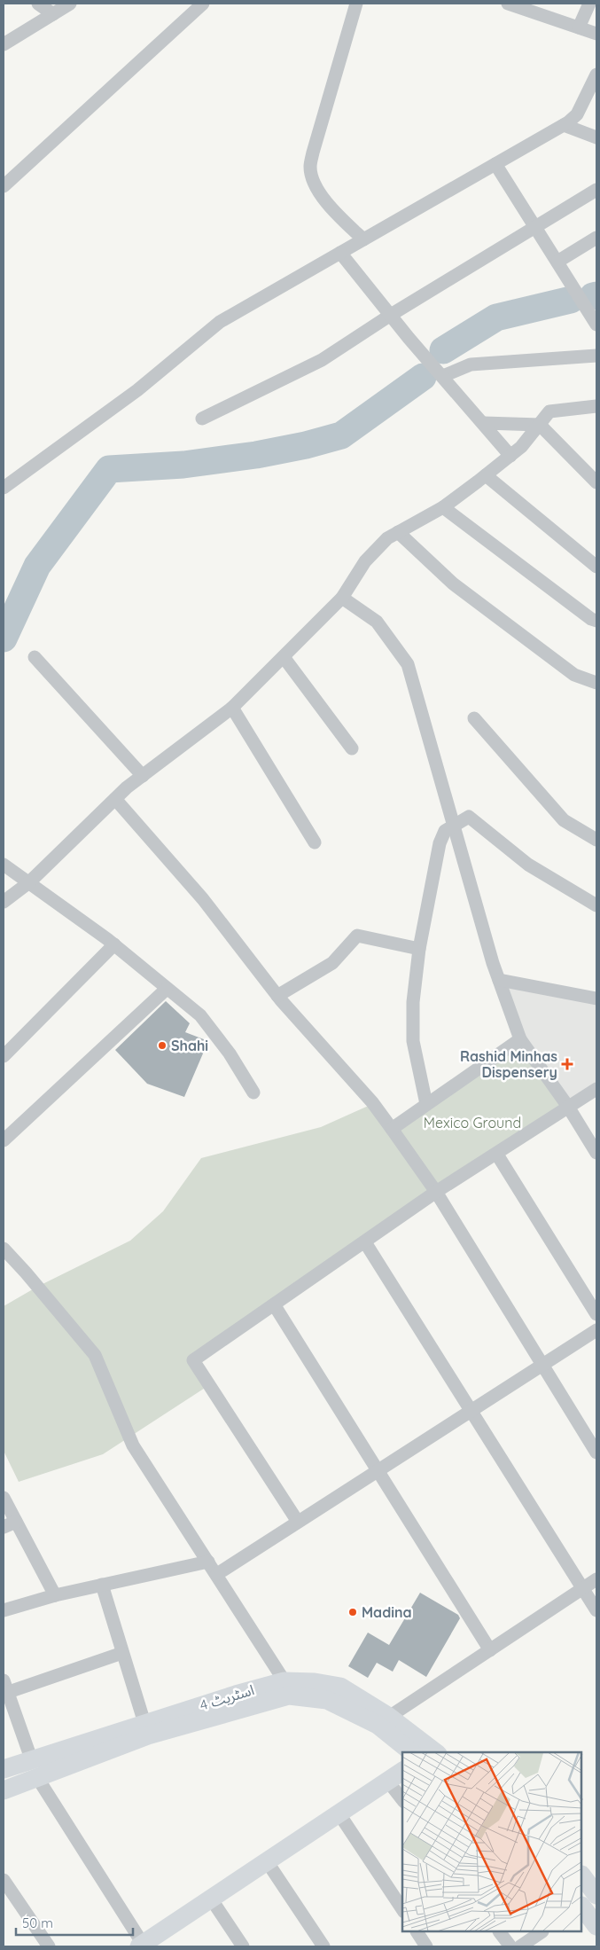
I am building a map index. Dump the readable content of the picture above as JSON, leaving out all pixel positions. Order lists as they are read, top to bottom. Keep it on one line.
{"streets":{"main road":["اسٹریٹ 4"]},"parks":["Mexico Ground"],"places":{"other":["Shahi","Madina"],"health":["Rashid Minhas Dispensery"]},"scale_bar":"50 m"}
